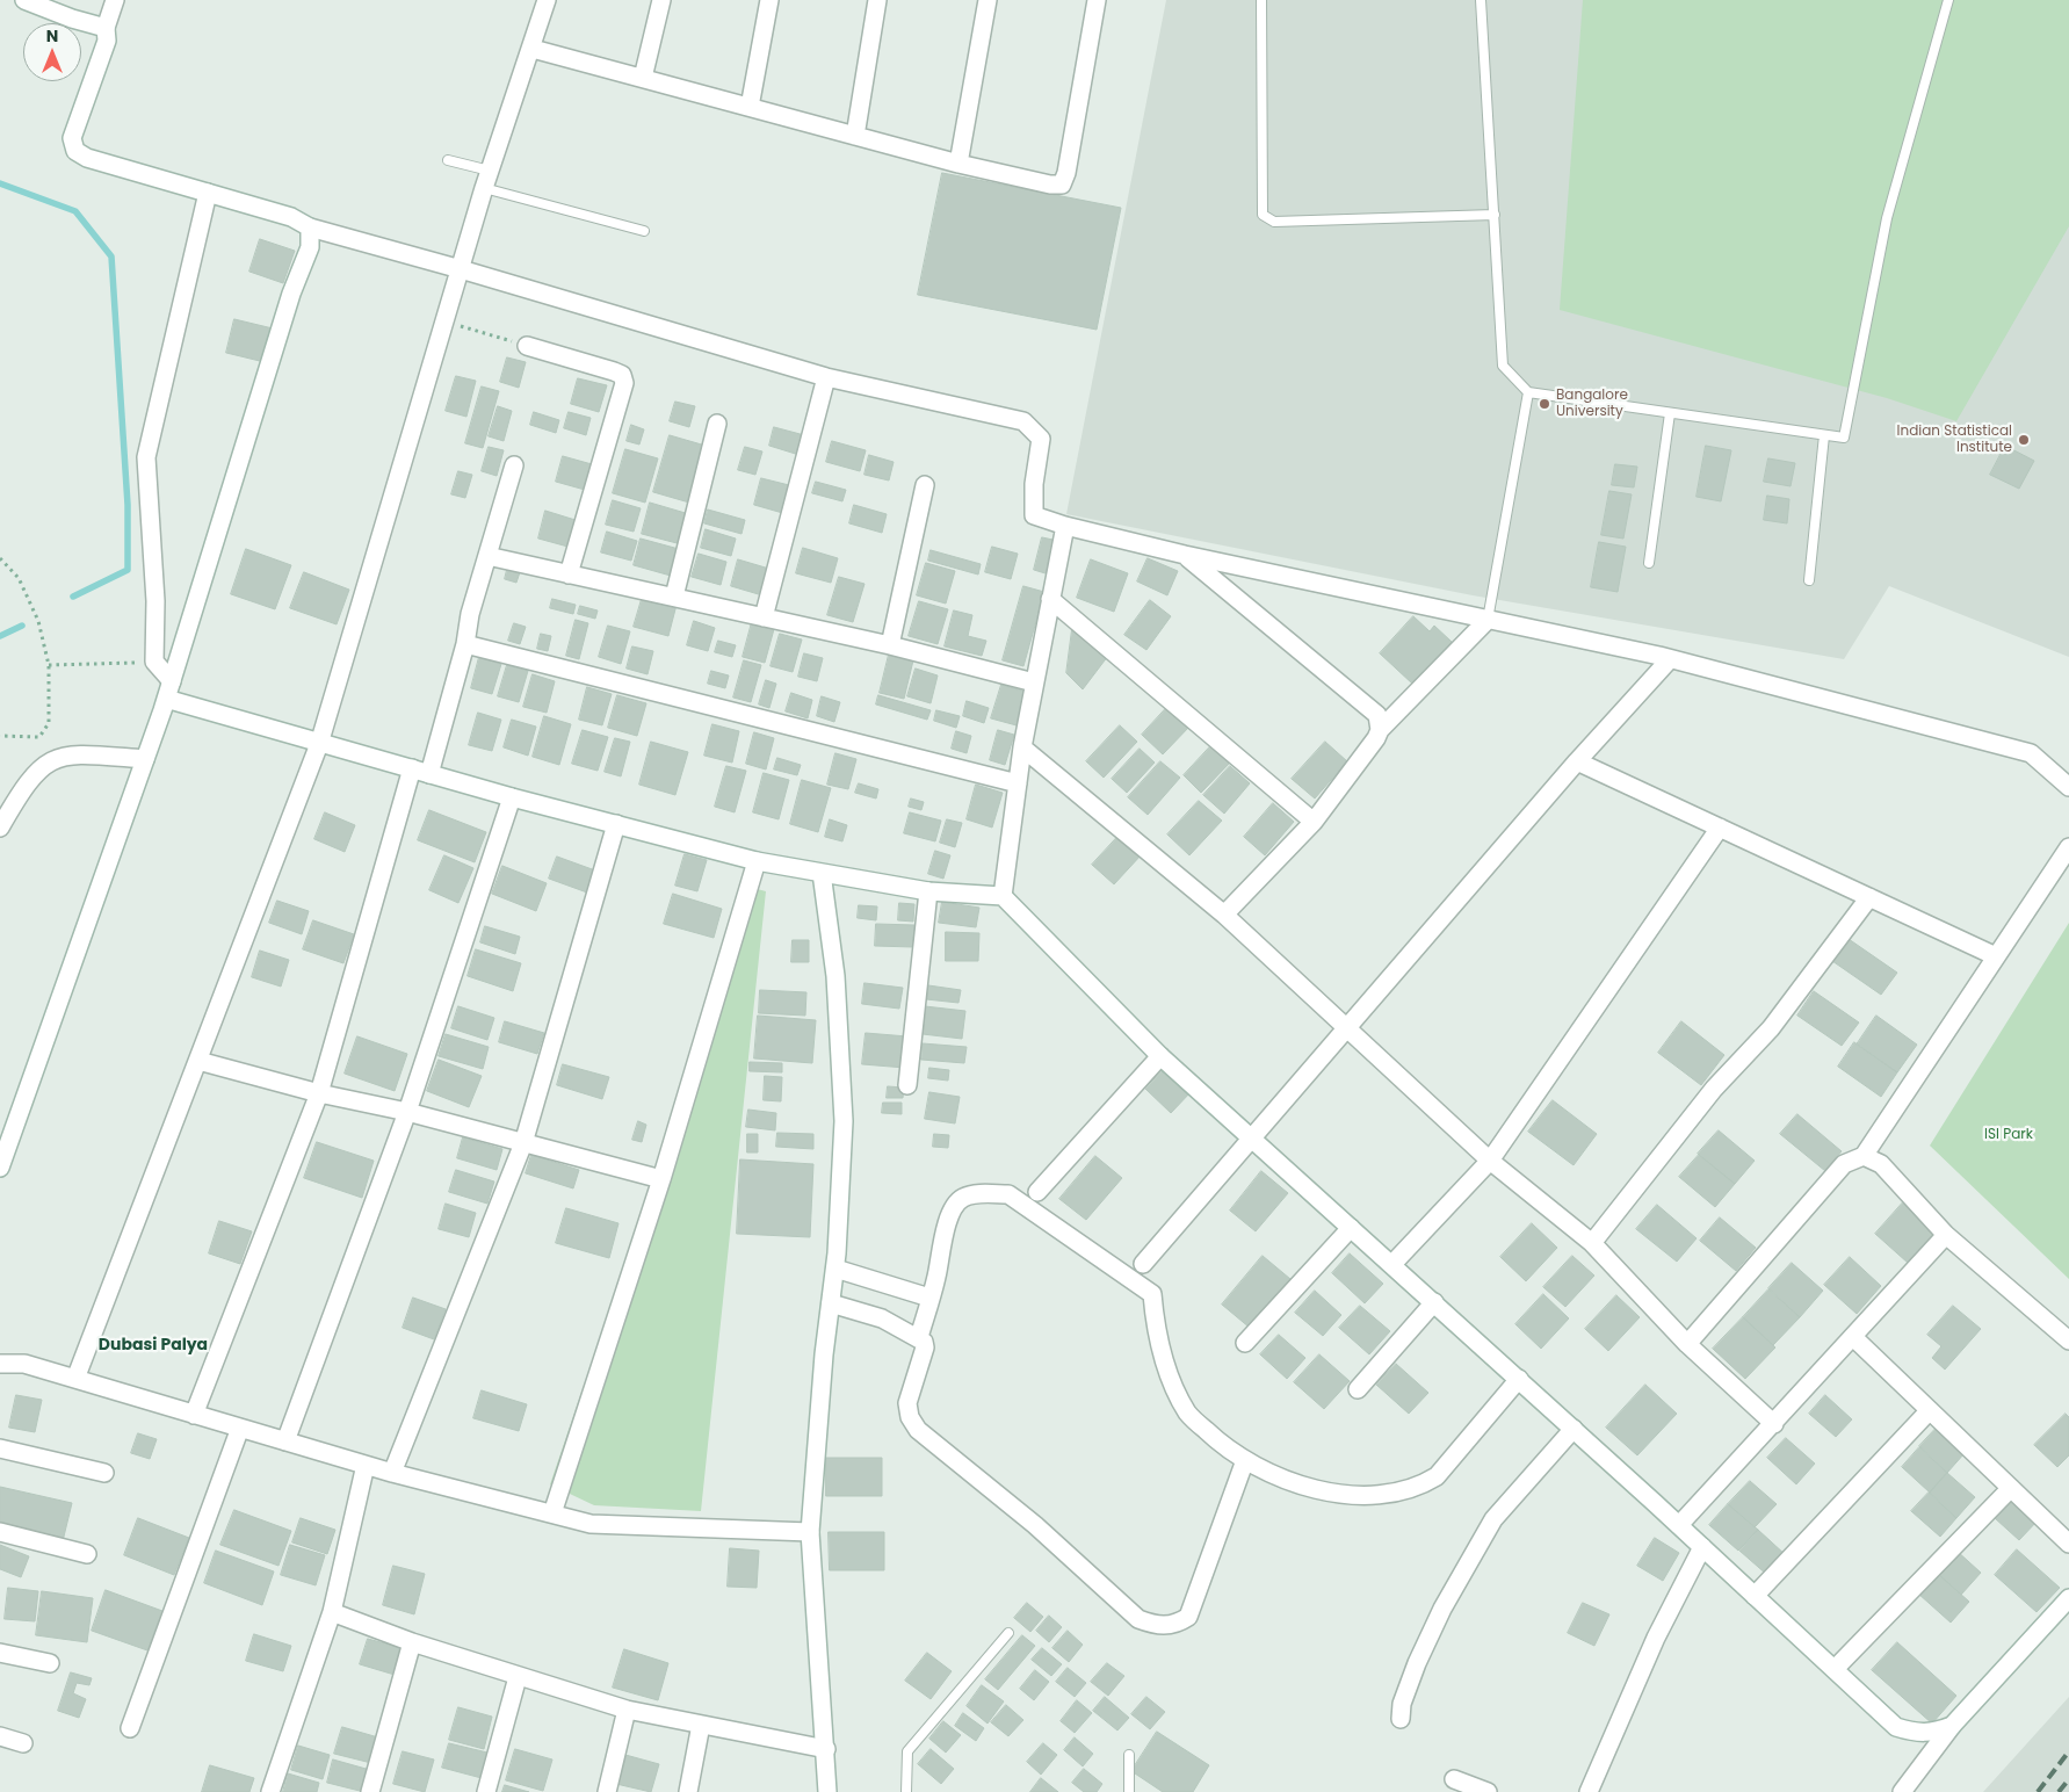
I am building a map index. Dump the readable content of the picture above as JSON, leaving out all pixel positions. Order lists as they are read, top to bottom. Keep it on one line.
{"districts":["Dubasi Palya"],"parks":["ISI Park"],"places":["Bangalore University","Indian Statistical Institute"],"north":"top"}
